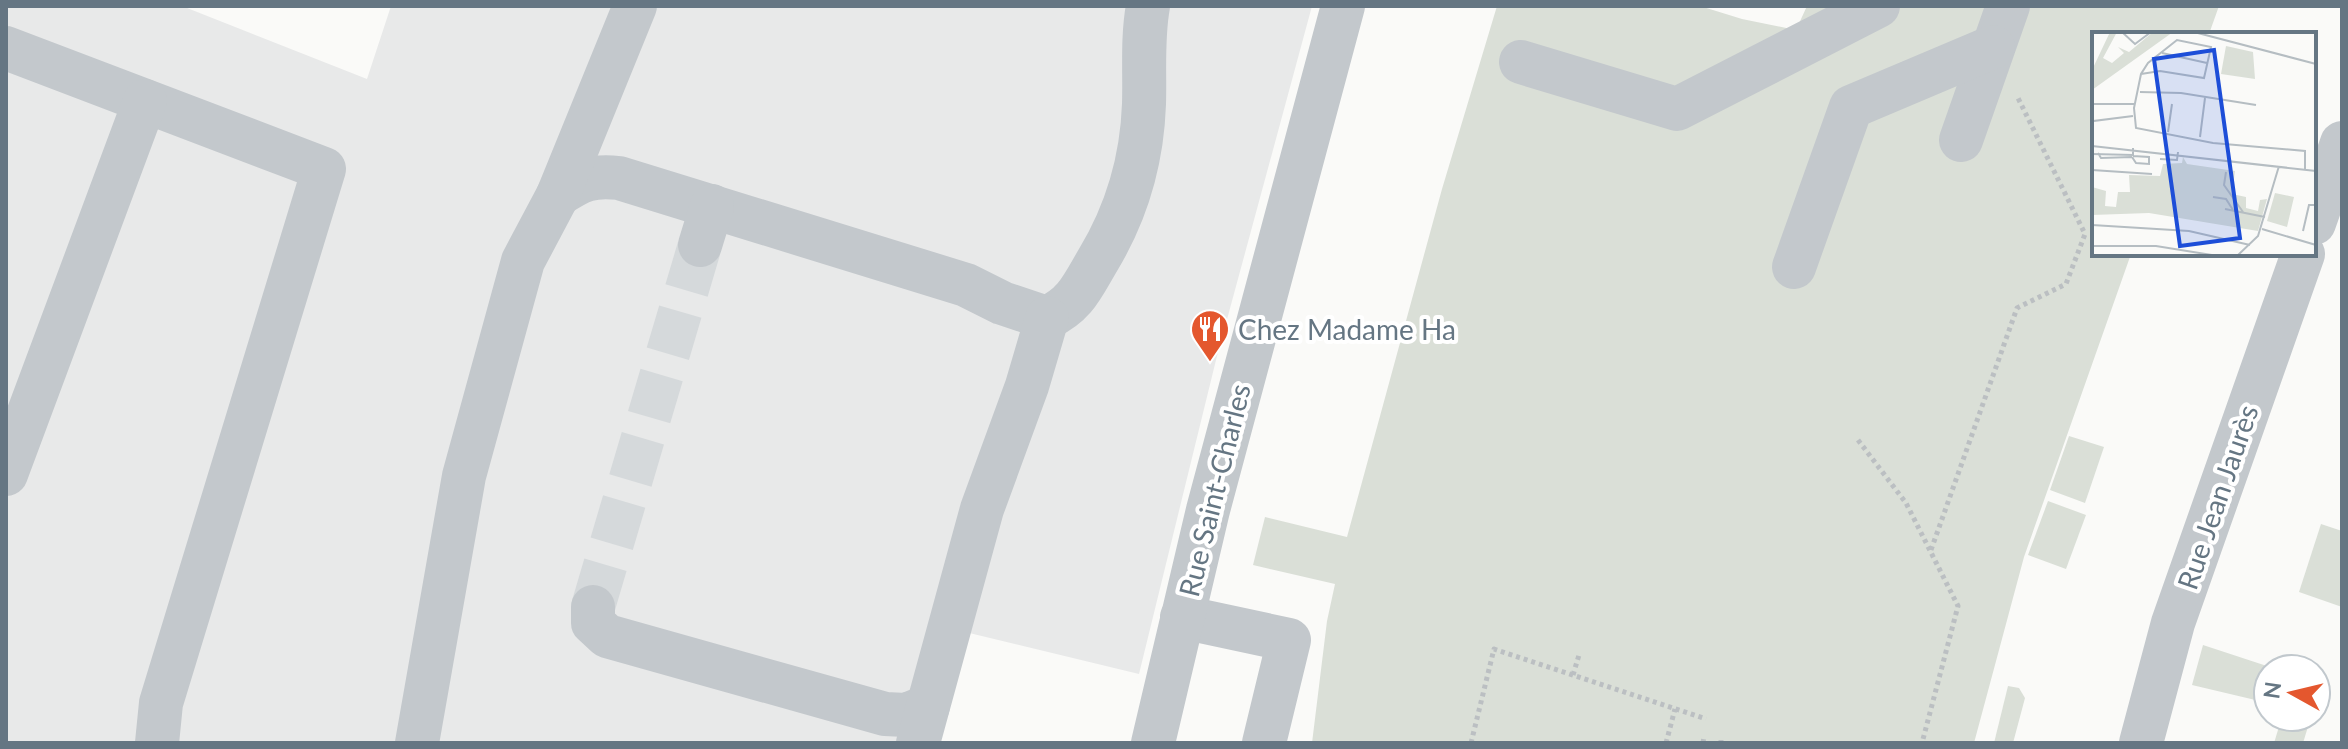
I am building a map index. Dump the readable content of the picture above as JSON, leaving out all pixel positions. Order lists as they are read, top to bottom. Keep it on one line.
{"streets":{"street":["Rue Saint-Charles","Rue Jean Jaurès"]},"places":{"restaurant":["Chez Madame Ha"]},"north":"left"}
